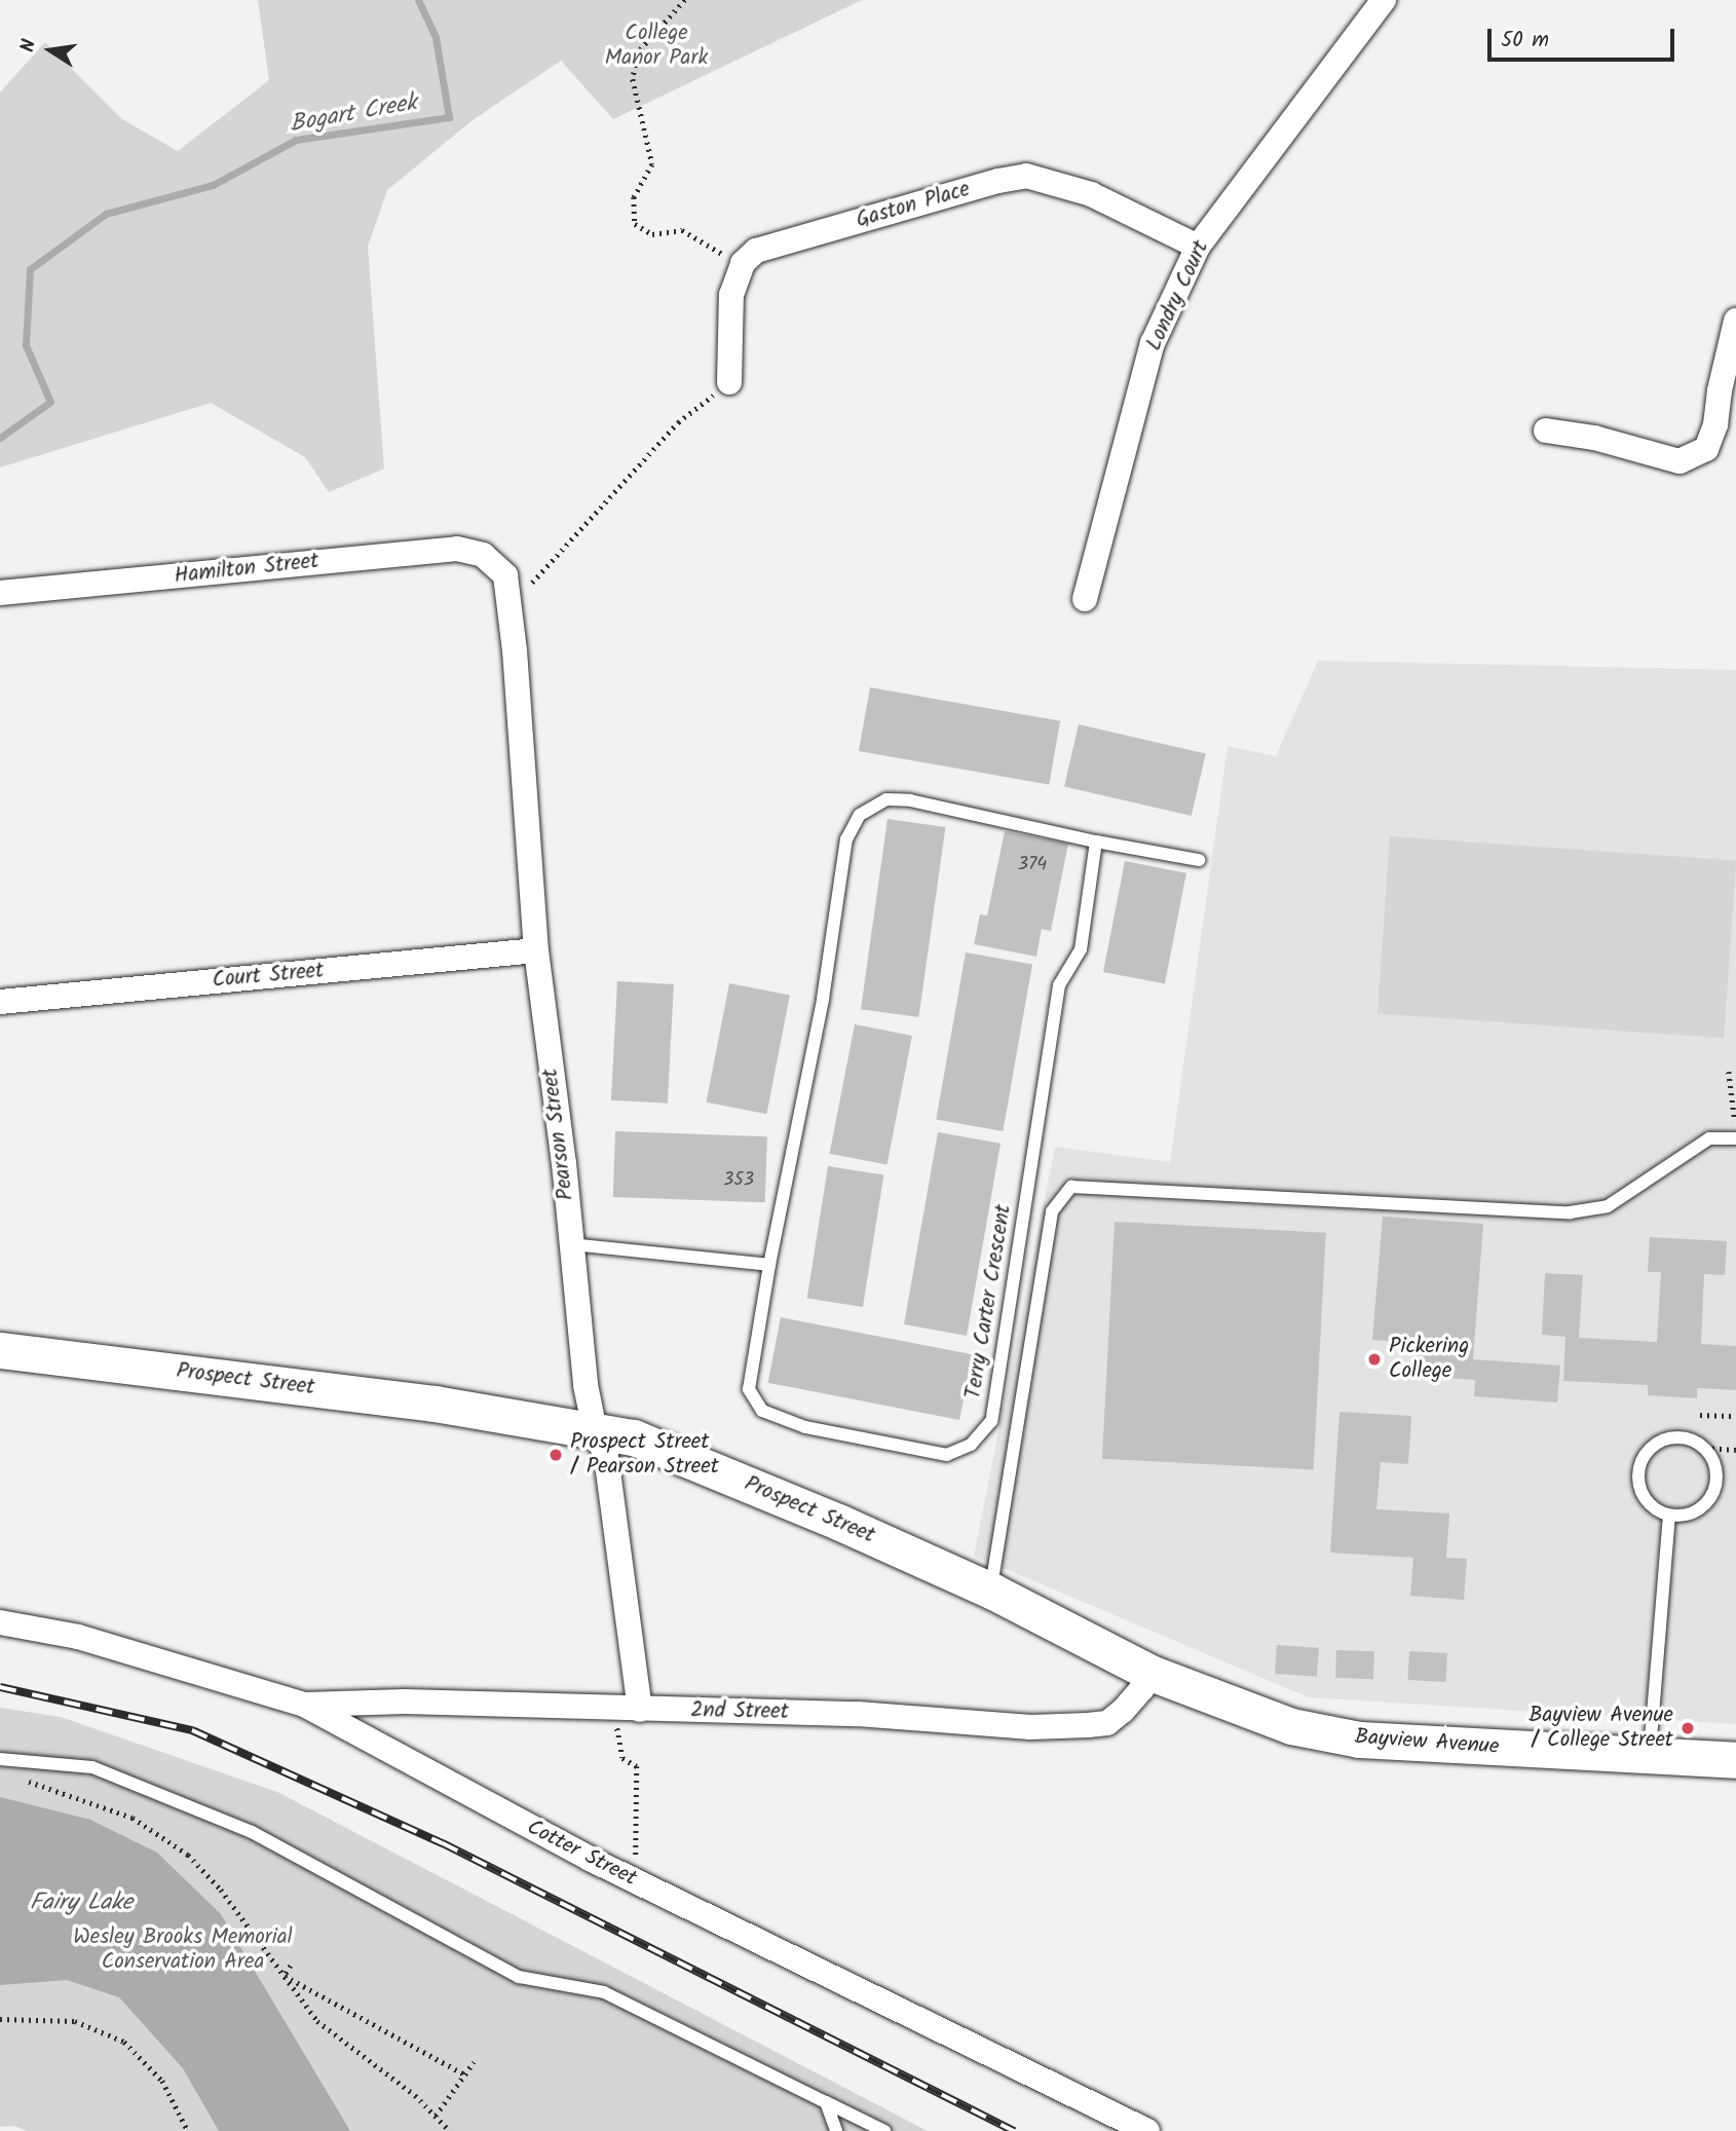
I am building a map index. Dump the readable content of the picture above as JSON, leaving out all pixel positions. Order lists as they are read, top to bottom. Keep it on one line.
{"streets":{"main road":["Prospect Street","Bayview Avenue"],"street":["Gaston Place","Londry Court","Hamilton Street","Court Street","Pearson Street","2nd Street","Cotter Street"],"lane":["Terry Carter Crescent"]},"crossings":[["Gaston Place","Londry Court"],["Hamilton Street","Pearson Street"],["Court Street","Pearson Street"],["Pearson Street","Prospect Street"],["Pearson Street","2nd Street"],["Prospect Street","2nd Street"],["Prospect Street","Bayview Avenue"],["2nd Street","Cotter Street"]],"water":["Bogart Creek","Fairy Lake"],"parks":["College Manor Park","Wesley Brooks Memorial Conservation Area"],"places":["Pickering College","Prospect Street / Pearson Street","Bayview Avenue / College Street"],"house_numbers":["374","353"],"scale_bar":"50 m","north":"left"}
